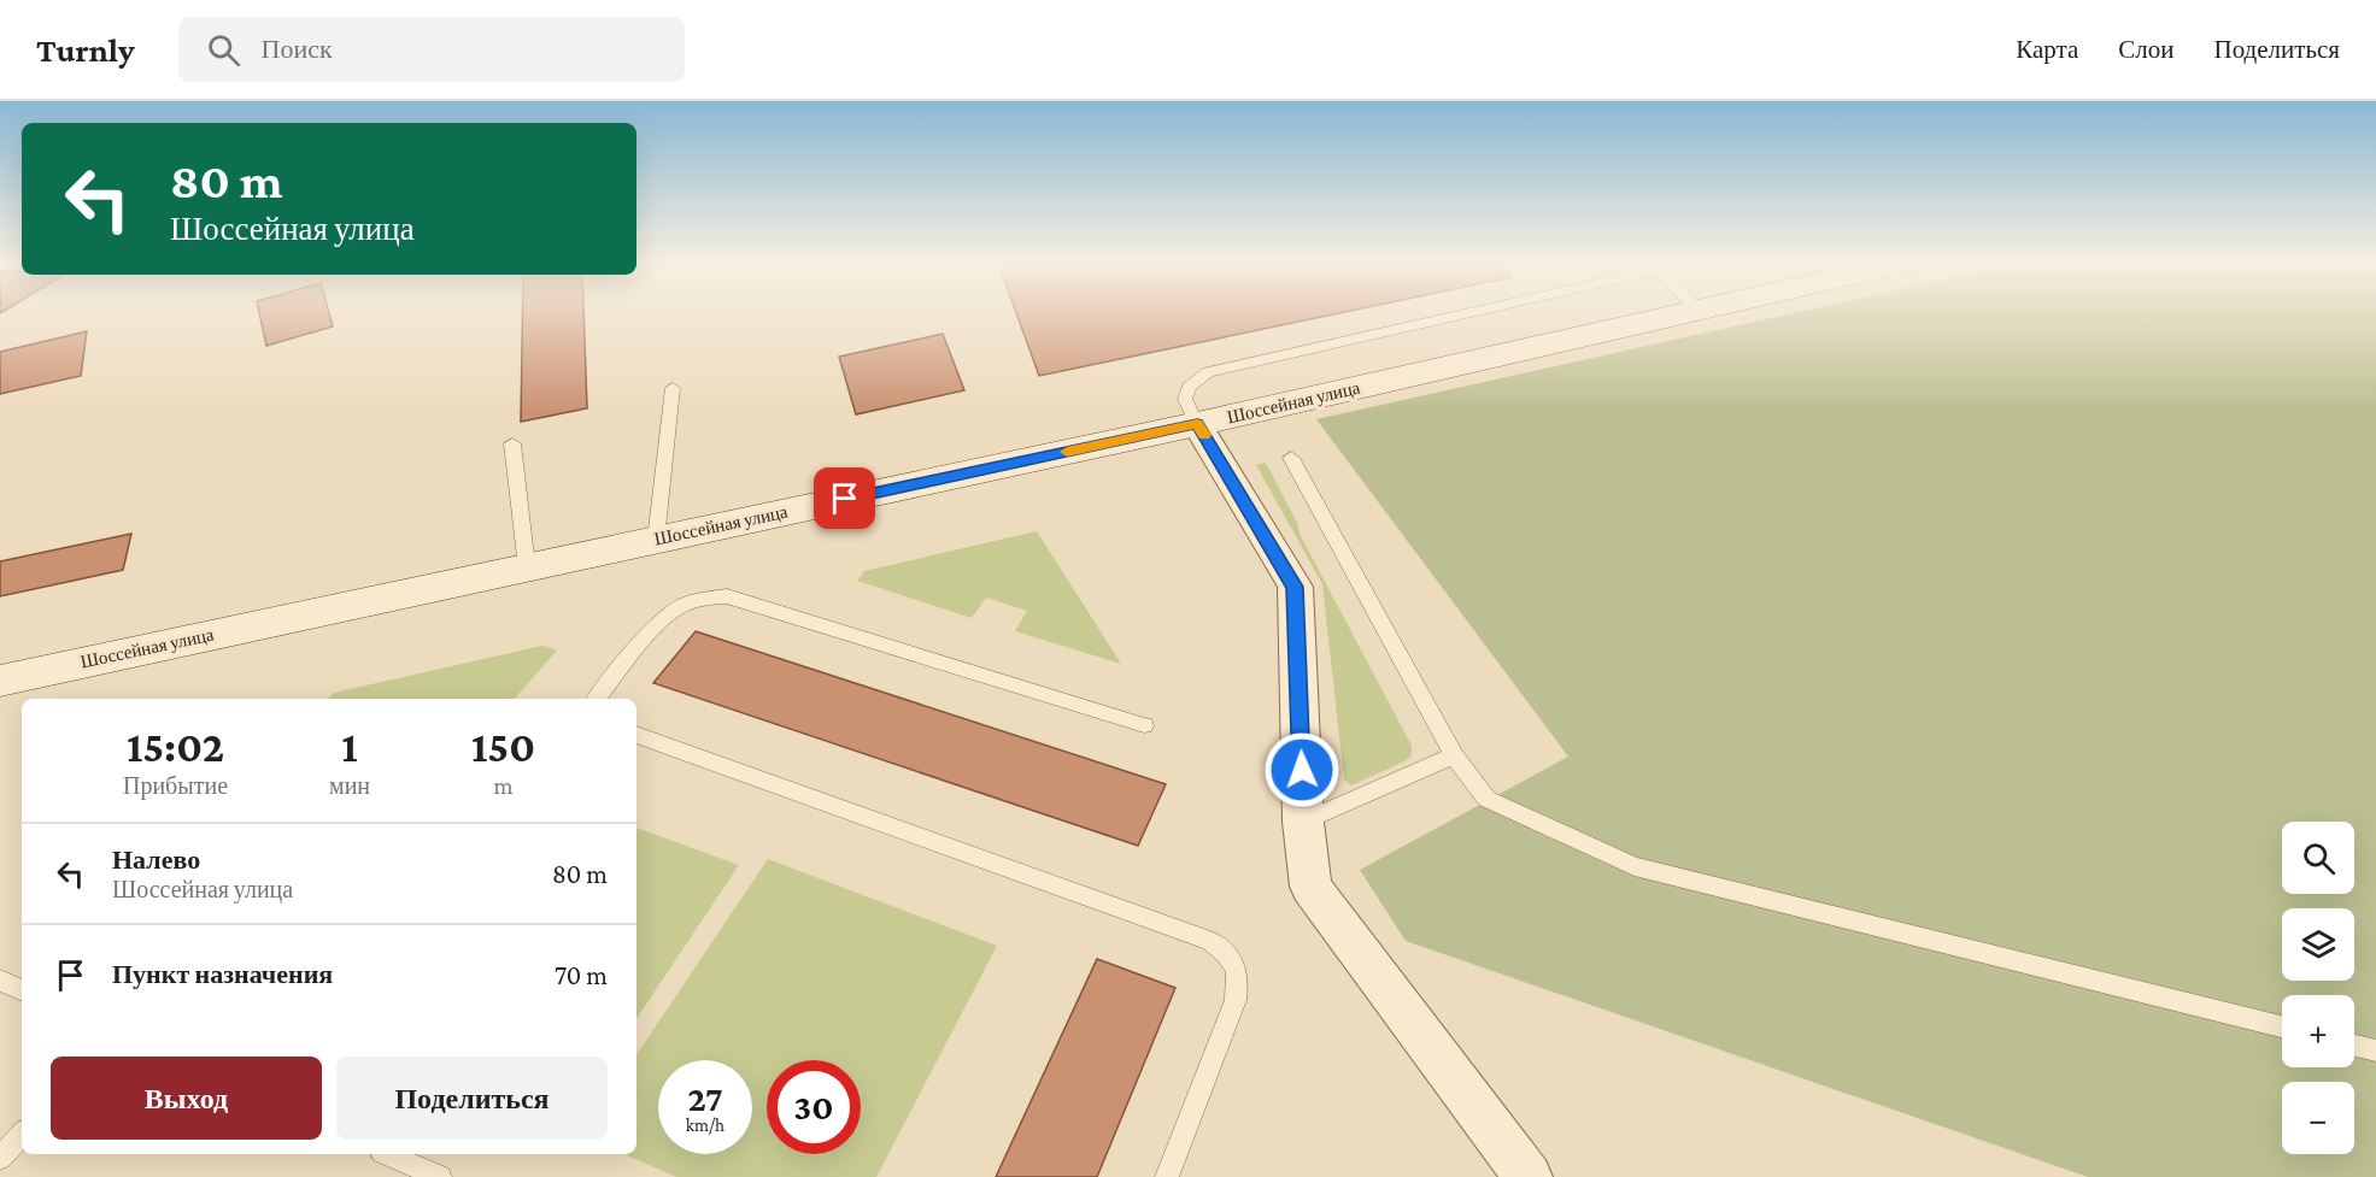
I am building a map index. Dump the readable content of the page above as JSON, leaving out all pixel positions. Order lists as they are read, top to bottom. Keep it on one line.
{"streets":{"main road":["Шоссейная улица"]},"page":{"header":"Turnly","search":"Поиск","nav":["Карта","Слои","Поделиться"],"turn":["80 m","Шоссейная улица"],"eta":["15:02","Прибытие","1","мин","150","m"],"map_buttons":["+","−"],"list":[{"name":"Налево","note":"Шоссейная улица","value":"80 m"},{"name":"Пункт назначения","value":"70 m"}],"buttons":["Выход","Поделиться"],"speed":"27 km/h","limit":"30"}}
